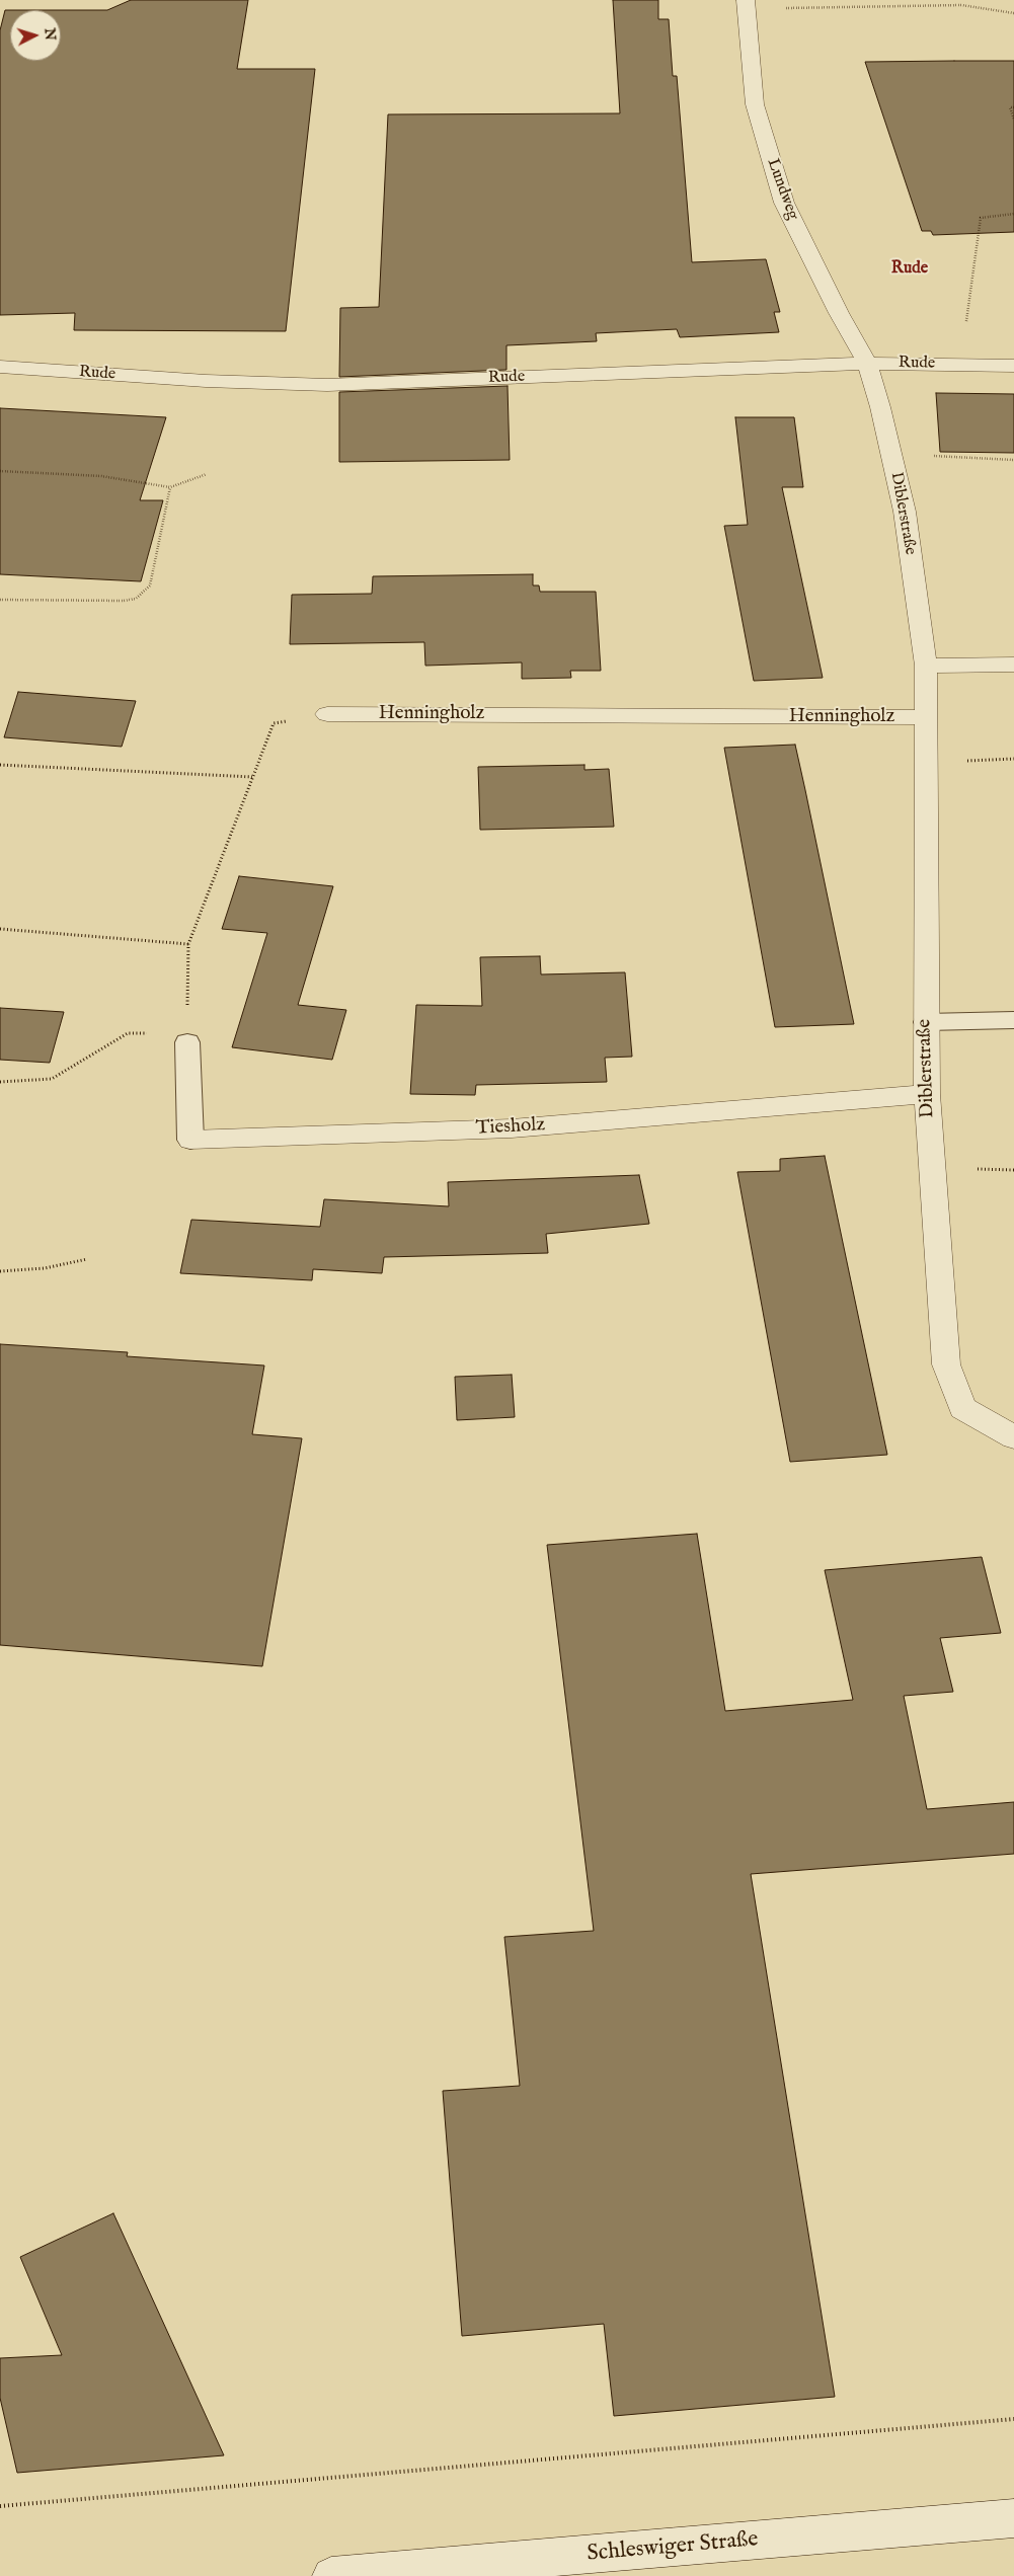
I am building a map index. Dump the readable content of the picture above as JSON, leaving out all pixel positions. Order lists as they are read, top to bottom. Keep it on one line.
{"streets":{"street":["Lundweg","Rude","Diblerstraße","Henningholz","Tiesholz","Schleswiger Straße"]},"crossings":[["Lundweg","Rude"],["Lundweg","Diblerstraße"],["Rude","Diblerstraße"],["Diblerstraße","Henningholz"],["Diblerstraße","Tiesholz"]],"districts":["Rude"],"north":"right"}
